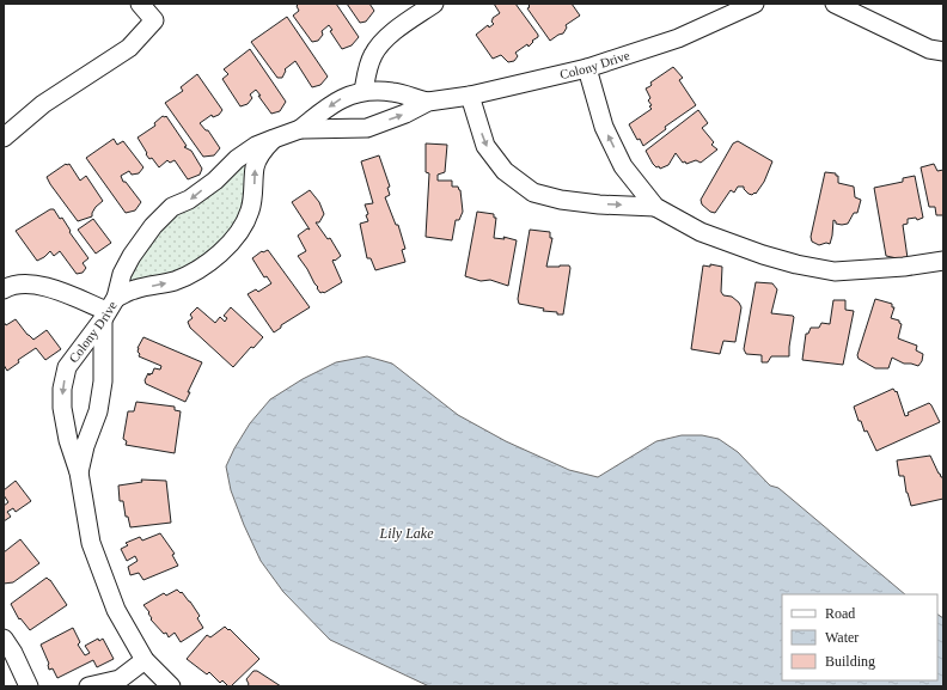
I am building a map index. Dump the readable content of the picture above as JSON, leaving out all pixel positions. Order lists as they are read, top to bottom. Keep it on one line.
{"streets":{"street":["Colony Drive"]},"water":["Lily Lake"],"legend":["Road","Water","Building"]}
